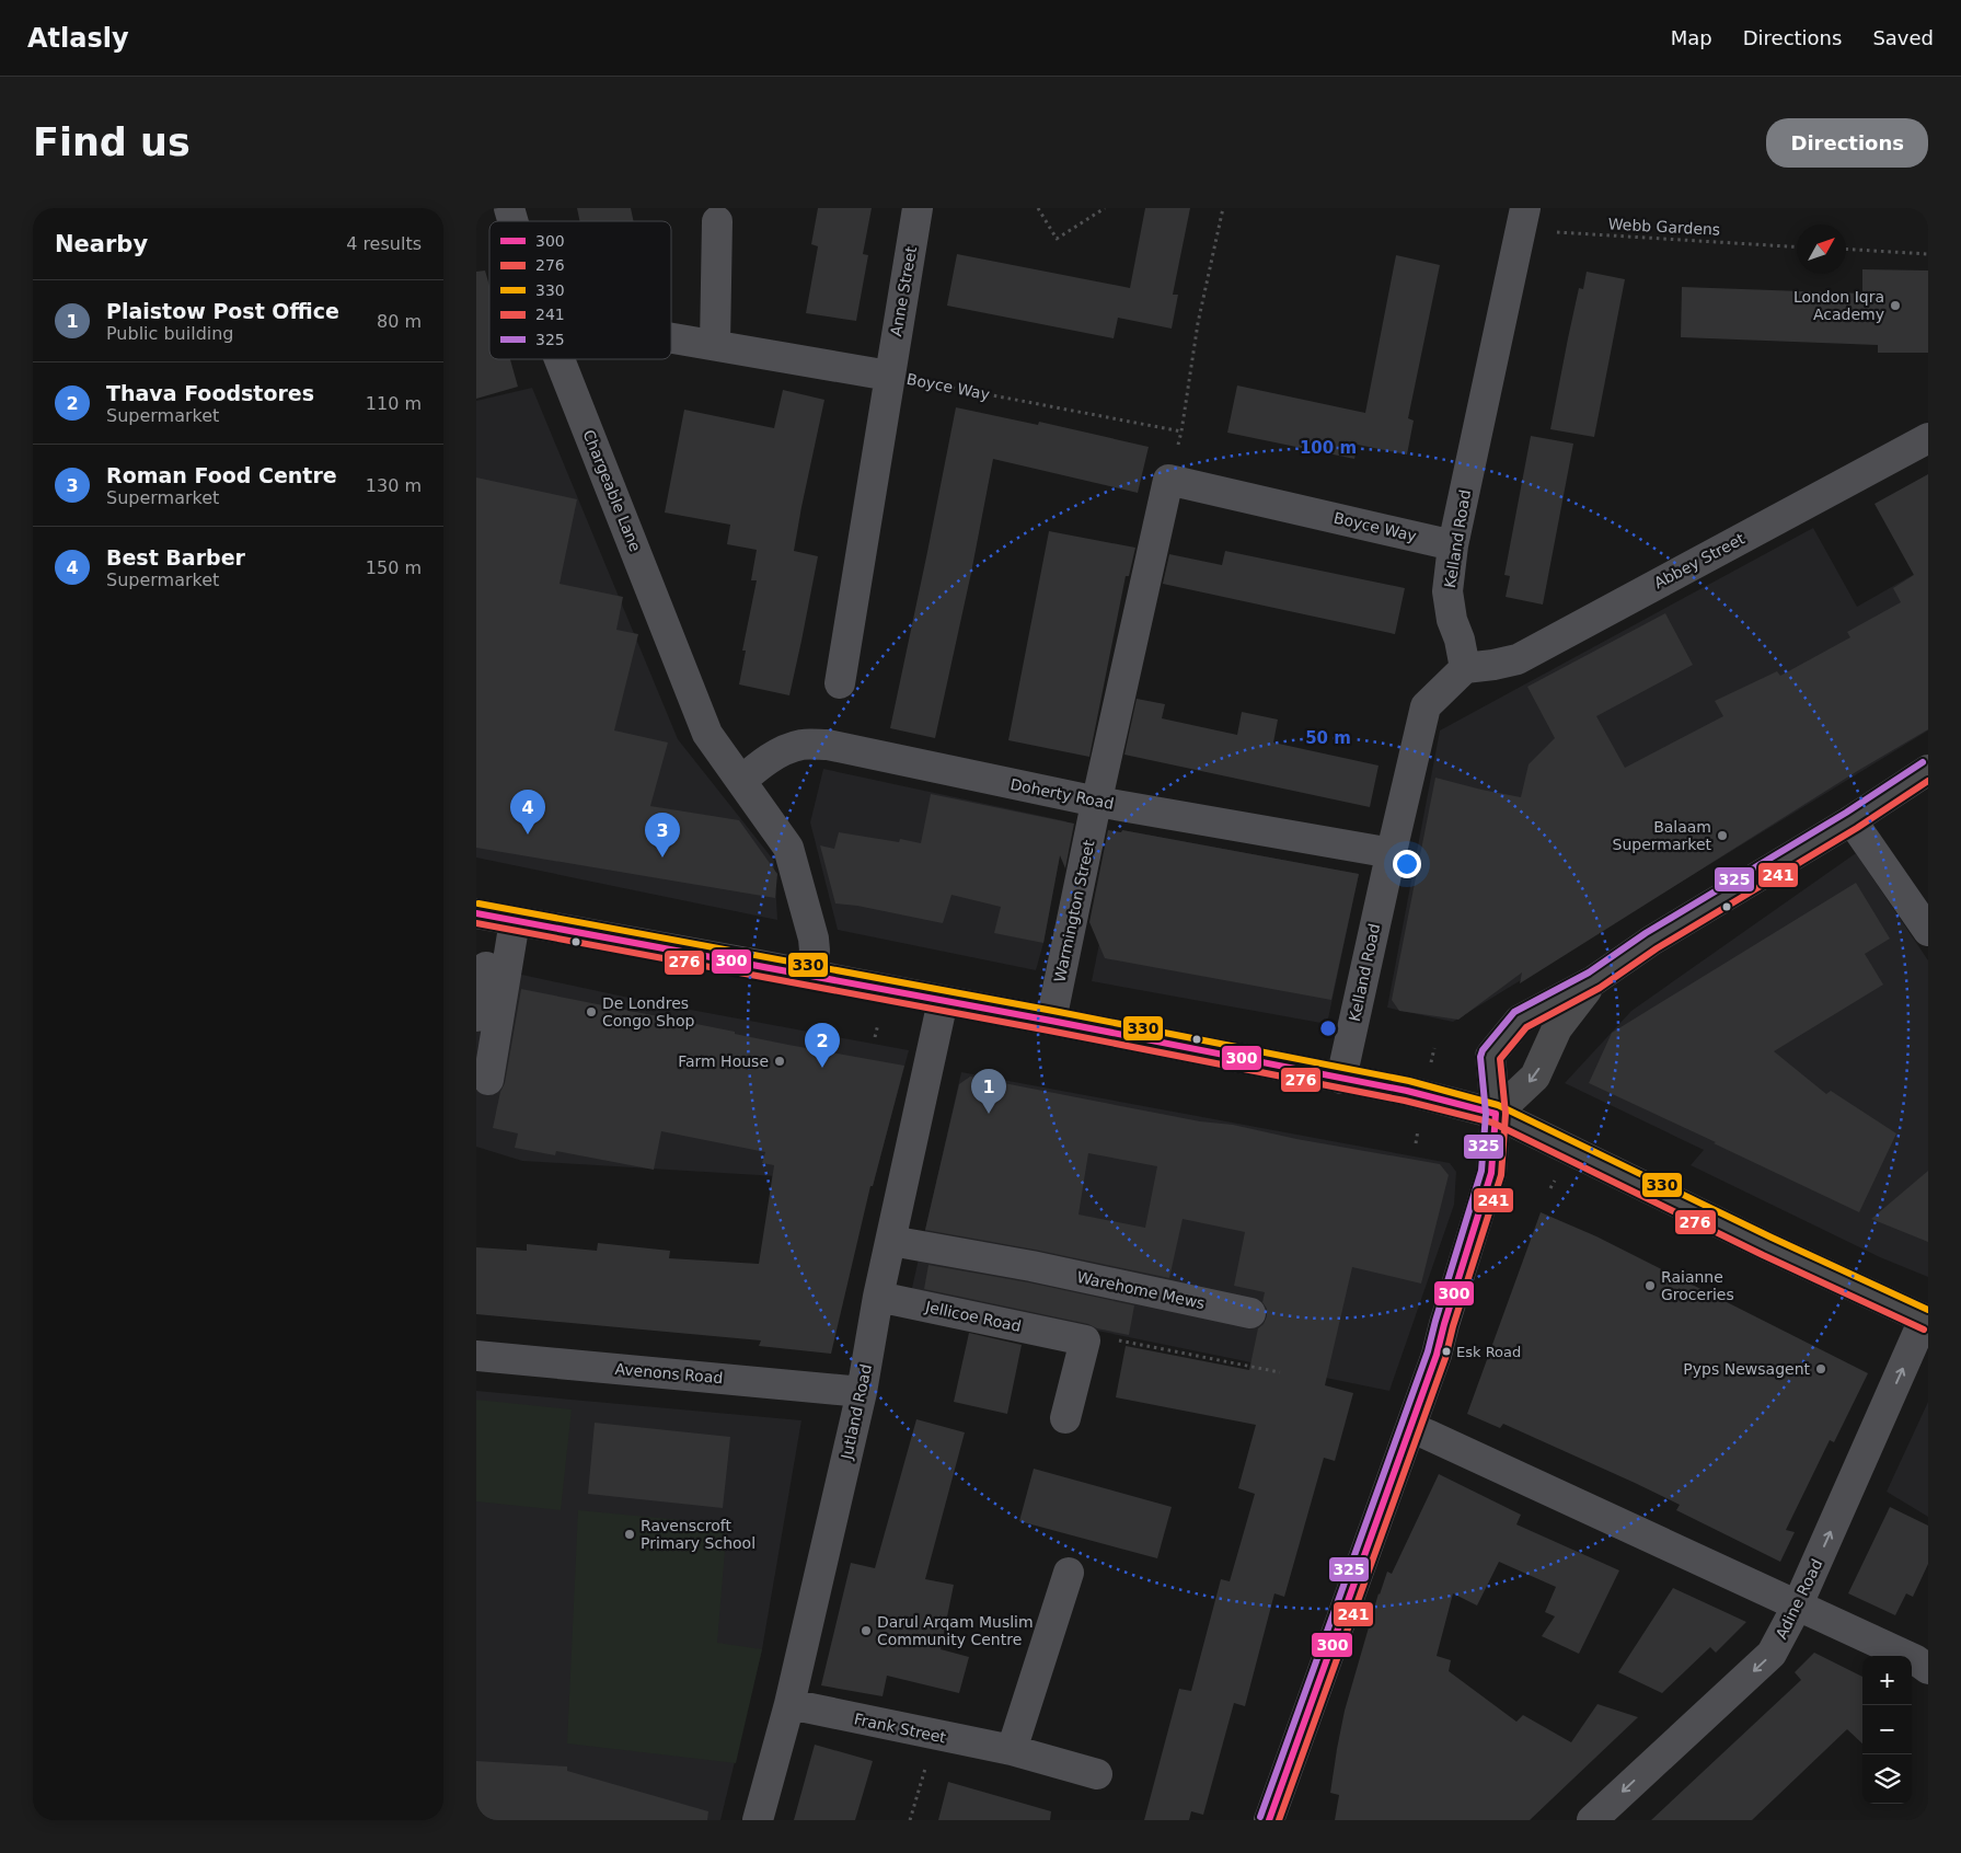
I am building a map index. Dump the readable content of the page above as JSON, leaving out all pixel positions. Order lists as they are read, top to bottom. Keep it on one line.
{"streets":{"street":["Anne Street","Boyce Way","Chargeable Lane","Kelland Road","Abbey Street","Doherty Road","Warmington Street","Warehome Mews","Jellicoe Road","Avenons Road","Jutland Road","Adine Road","Frank Street"],"path":["Webb Gardens"]},"crossings":[["Webb Gardens","Kelland Road"],["Anne Street","Boyce Way"],["Boyce Way","Kelland Road"],["Boyce Way","Warmington Street"],["Chargeable Lane","Doherty Road"],["Kelland Road","Abbey Street"],["Kelland Road","Doherty Road"],["Doherty Road","Warmington Street"],["Warehome Mews","Jutland Road"],["Jellicoe Road","Jutland Road"],["Avenons Road","Jutland Road"],["Jutland Road","Frank Street"]],"places":["London Iqra Academy","Balaam Supermarket","De Londres Congo Shop","Farm House","Raianne Groceries","Esk Road","Pyps Newsagent","Ravenscroft Primary School","Darul Arqam Muslim Community Centre"],"lines":["transit line 325","transit line 241","transit line 330","transit line 300","transit line 276"],"legend":["300","276","330","241","325"],"north":"top right","page":{"header":"Atlasly","nav":["Map","Directions","Saved"],"buttons":"Directions","title":"Find us","heading":["Nearby","4 results"],"list":[{"mark":"1","name":"Plaistow Post Office","note":"Public building","value":"80 m"},{"mark":"2","name":"Thava Foodstores","note":"Supermarket","value":"110 m"},{"mark":"3","name":"Roman Food Centre","note":"Supermarket","value":"130 m"},{"mark":"4","name":"Best Barber","note":"Supermarket","value":"150 m"}],"pins":["4","3","2","1"],"map_buttons":["+","−"]},"rings":["100 m","50 m"]}
